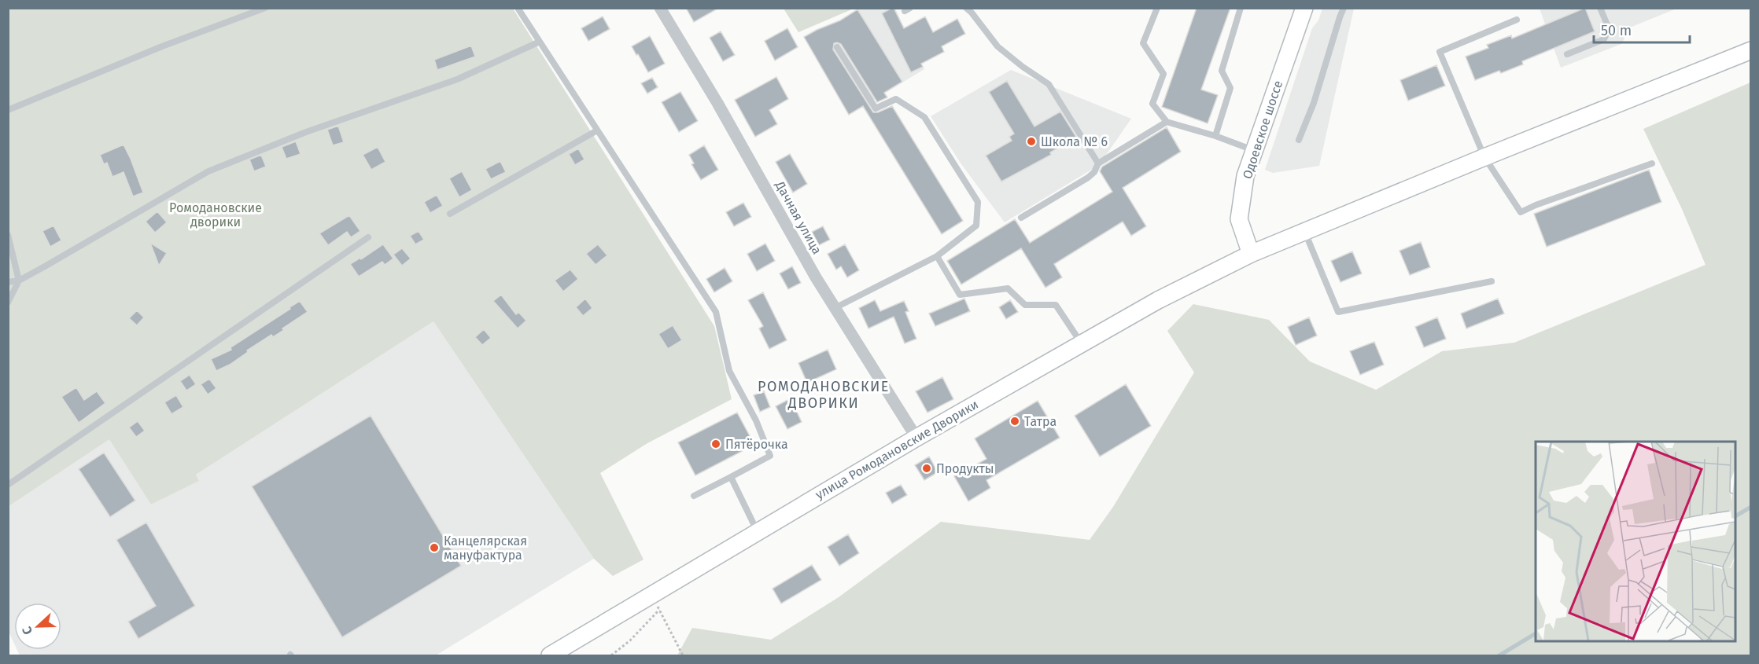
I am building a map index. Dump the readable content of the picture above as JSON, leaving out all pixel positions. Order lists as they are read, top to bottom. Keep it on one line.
{"streets":{"street":["Одоевское шоссе","Дачная улица","улица Ромодановские Дворики"]},"crossings":[["Одоевское шоссе","улица Ромодановские Дворики"],["Дачная улица","улица Ромодановские Дворики"]],"districts":["РОМОДАНОВСКИЕ ДВОРИКИ"],"parks":["Ромодановские дворики"],"places":["Школа № 6","Татра","Пятёрочка","Продукты","Канцелярская мануфактура"],"scale_bar":"50 m","north":"left"}
